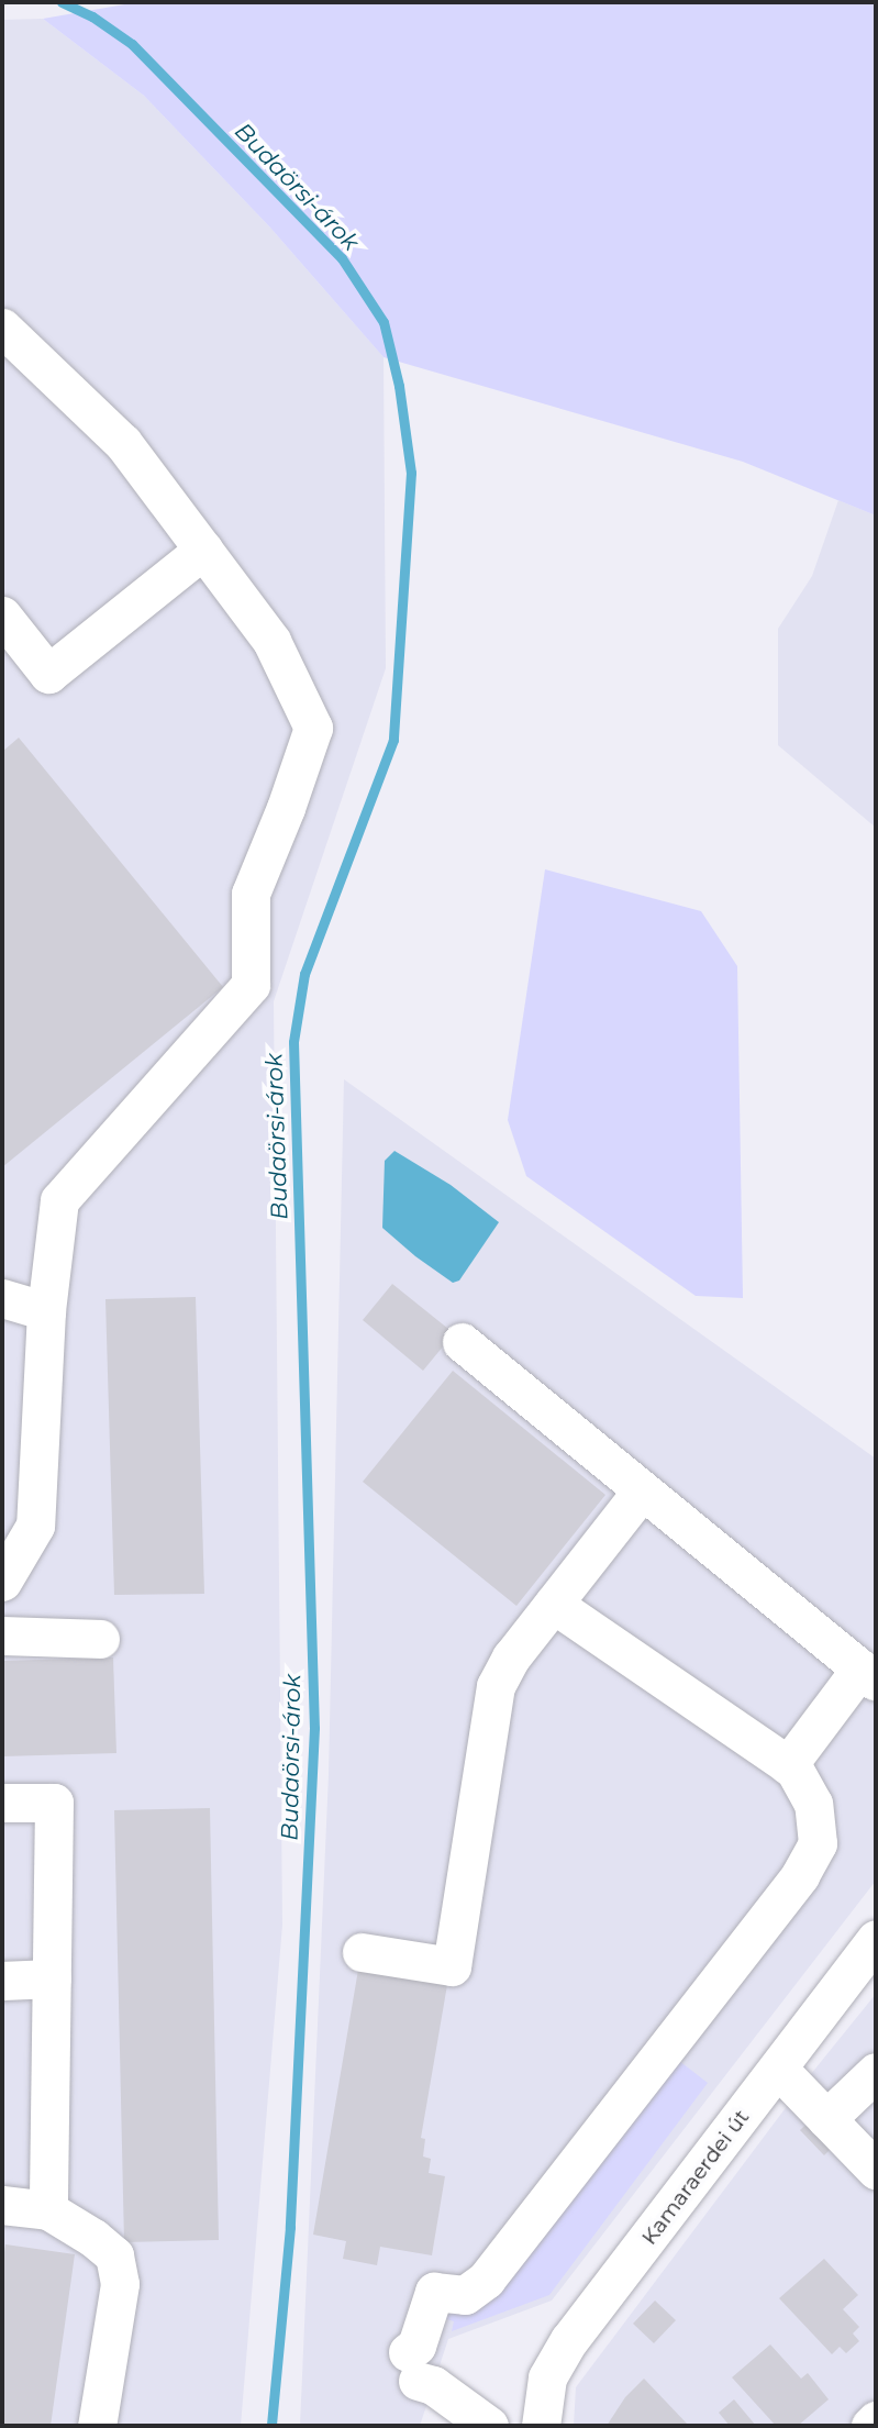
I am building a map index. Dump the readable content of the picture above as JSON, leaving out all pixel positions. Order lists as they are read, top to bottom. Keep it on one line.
{"streets":{"street":["Kamaraerdei út"]},"water":["Budaörsi-árok"]}
